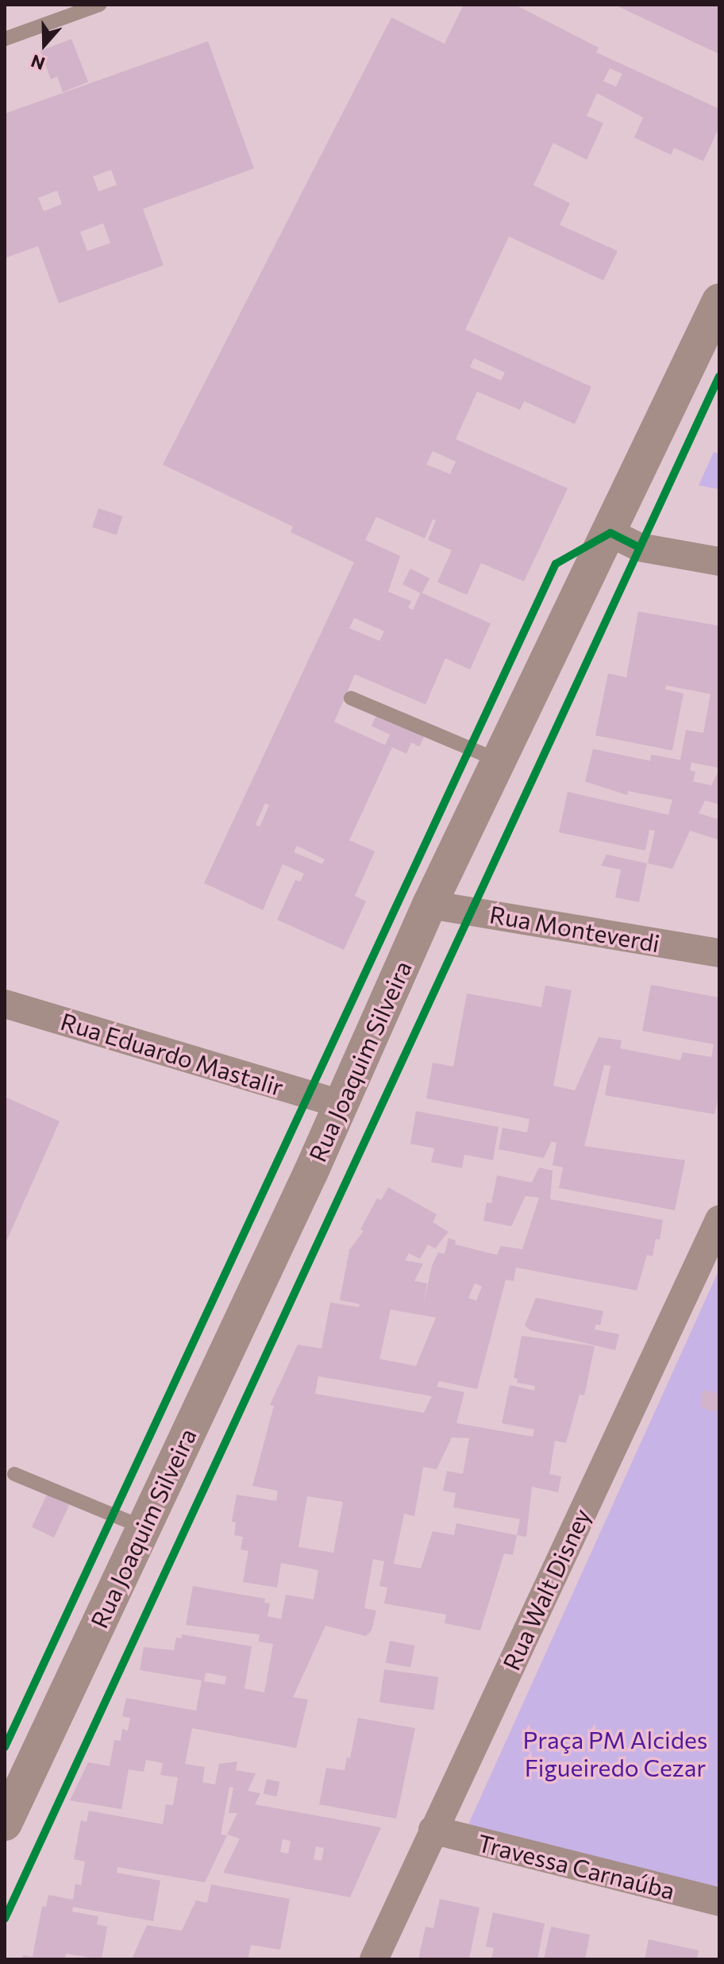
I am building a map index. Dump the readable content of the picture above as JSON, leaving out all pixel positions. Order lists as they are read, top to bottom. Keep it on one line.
{"streets":{"street":["Rua Monteverdi","Rua Eduardo Mastalir","Rua Joaquim Silveira","Rua Walt Disney","Travessa Carnaúba"]},"crossings":[["Rua Monteverdi","Rua Joaquim Silveira"],["Rua Eduardo Mastalir","Rua Joaquim Silveira"],["Rua Walt Disney","Travessa Carnaúba"]],"parks":["Praça PM Alcides Figueiredo Cezar"],"north":"bottom"}
